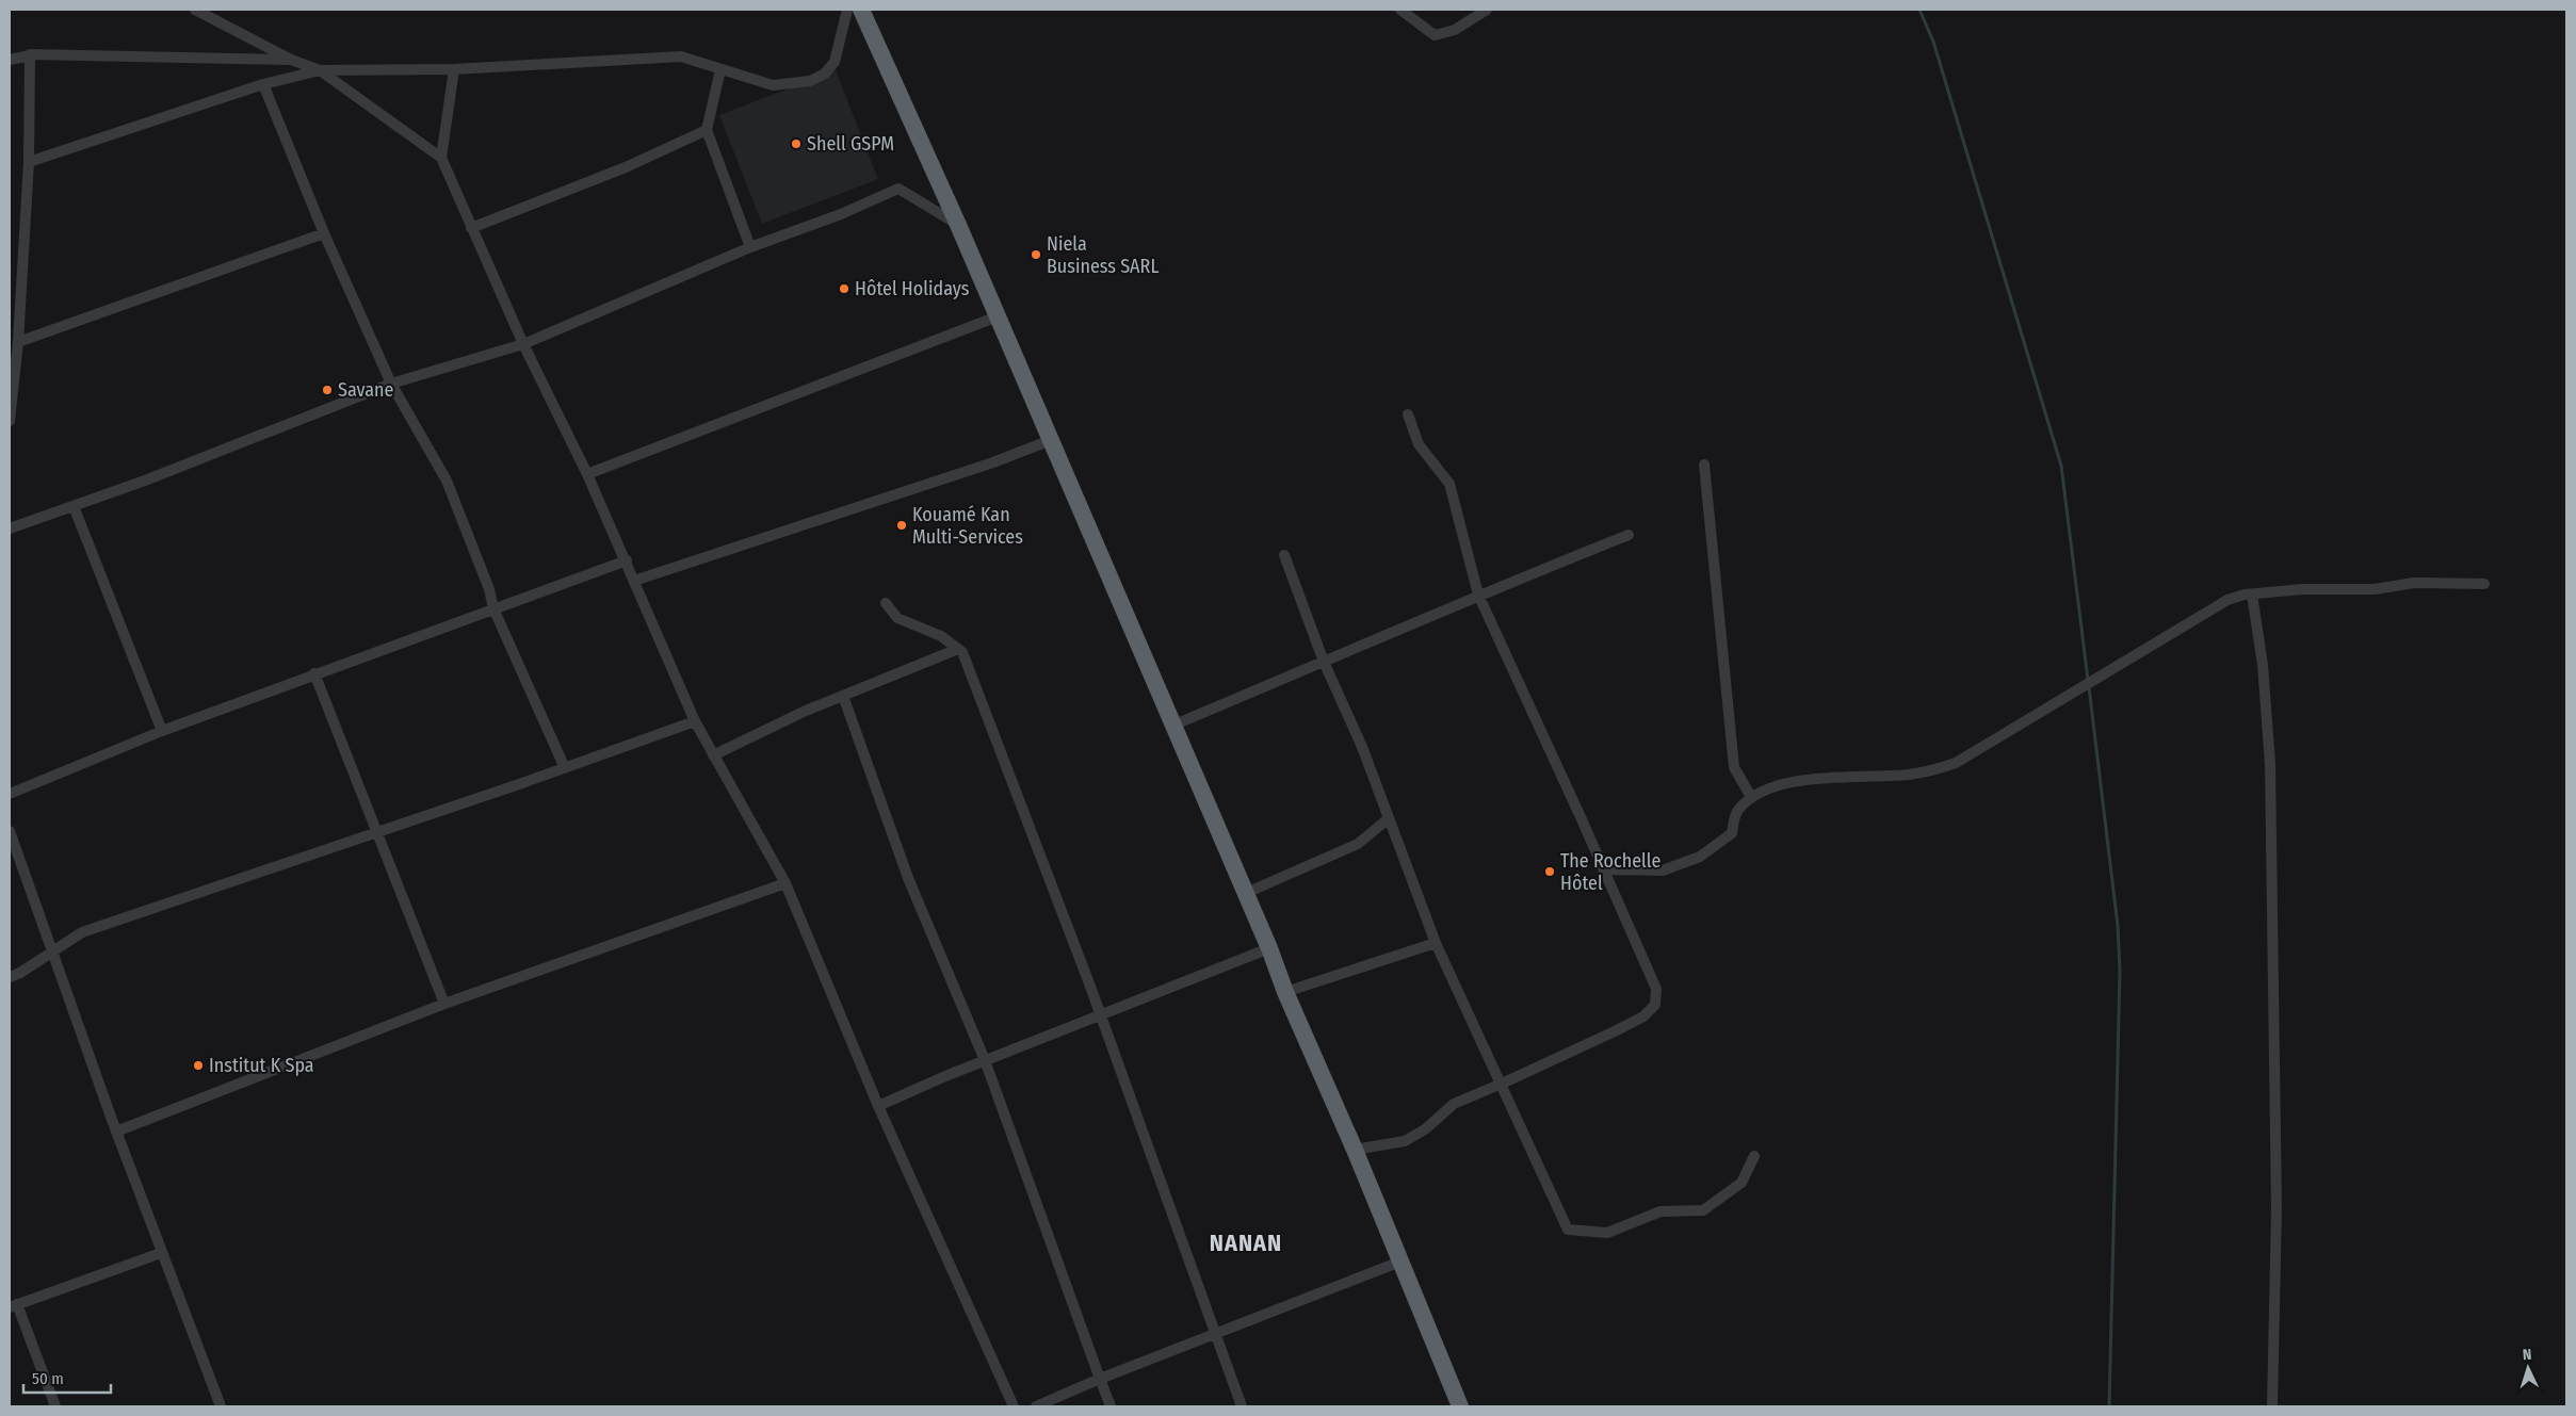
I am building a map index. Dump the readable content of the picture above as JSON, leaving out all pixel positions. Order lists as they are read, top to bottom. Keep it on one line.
{"districts":["NANAN"],"places":["Shell GSPM","Niela Business SARL","Hôtel Holidays","Savane","Kouamé Kan Multi-Services","The Rochelle Hôtel","Institut K Spa"],"scale_bar":"50 m","north":"top"}
